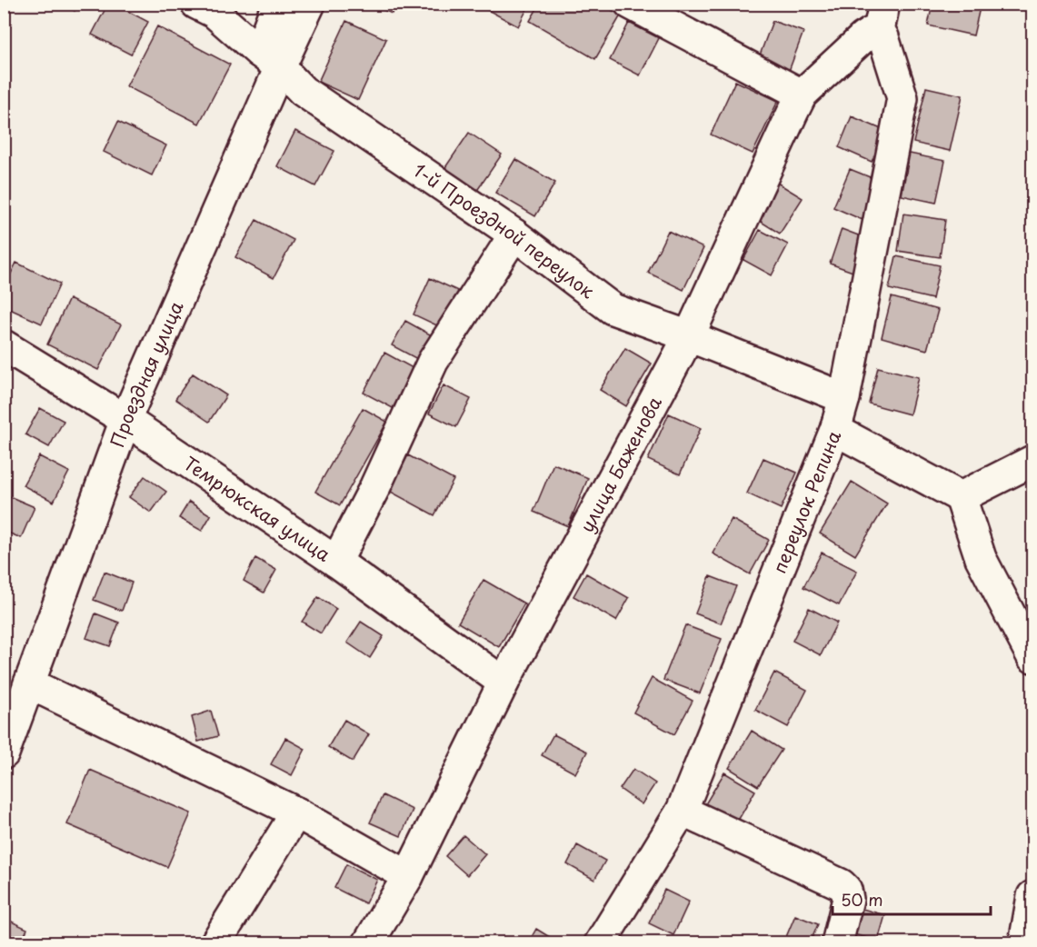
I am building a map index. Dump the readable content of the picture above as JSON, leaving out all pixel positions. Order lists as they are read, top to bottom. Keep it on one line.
{"streets":{"street":["1-й Проездной переулок","Проездная улица","улица Баженова","переулок Репина","Темрюкская улица"]},"crossings":[["1-й Проездной переулок","Проездная улица"],["1-й Проездной переулок","улица Баженова"],["1-й Проездной переулок","переулок Репина"],["Проездная улица","Темрюкская улица"],["улица Баженова","переулок Репина"],["улица Баженова","Темрюкская улица"]],"scale_bar":"50 m"}
